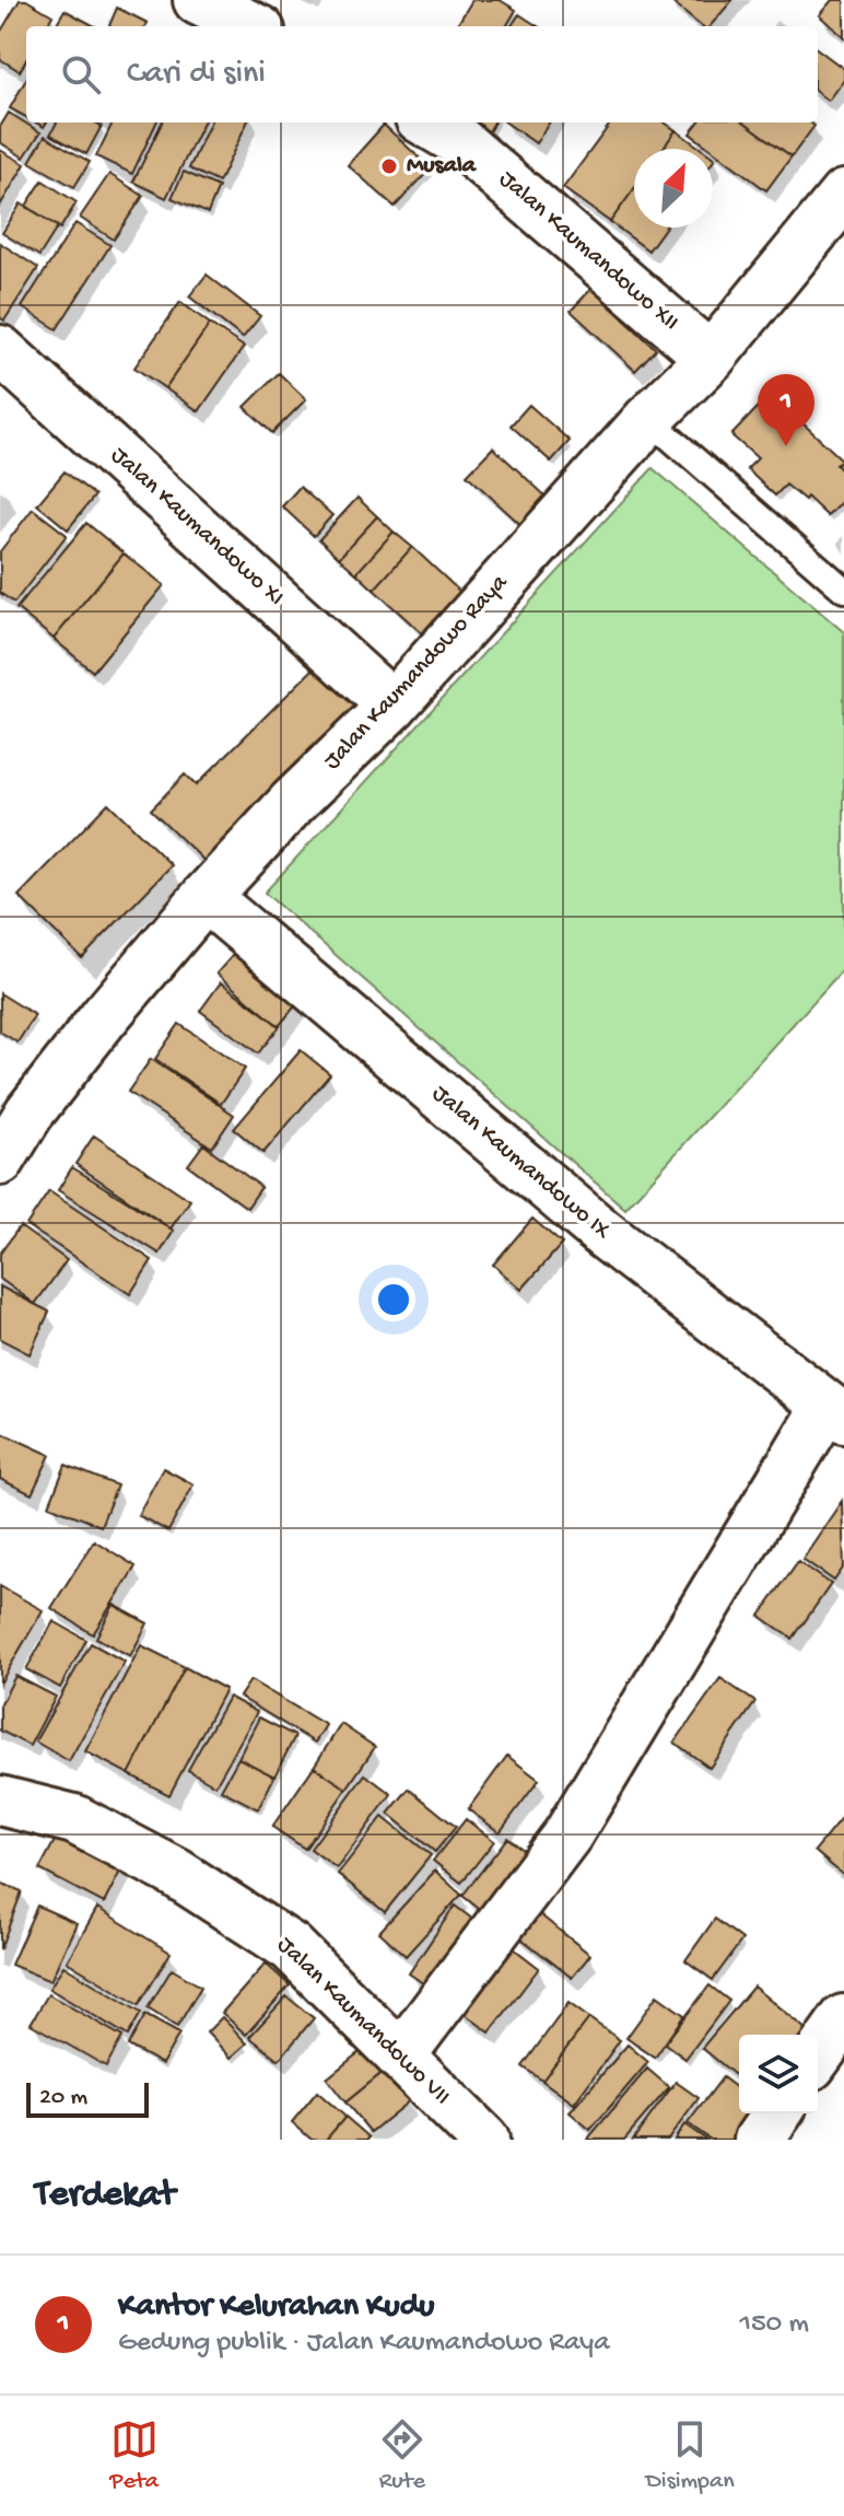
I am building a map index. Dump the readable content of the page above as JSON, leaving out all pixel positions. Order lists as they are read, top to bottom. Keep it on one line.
{"streets":{"street":["Jalan Kaumandowo XII","Jalan Kaumandowo XI","Jalan Kaumandowo Raya","Jalan Kaumandowo IX","Jalan Kaumandowo VII"]},"crossings":[["Jalan Kaumandowo XII","Jalan Kaumandowo Raya"],["Jalan Kaumandowo XI","Jalan Kaumandowo Raya"],["Jalan Kaumandowo Raya","Jalan Kaumandowo IX"]],"places":["Musala"],"scale_bar":"20 m","north":"top right","page":{"search":"Cari di sini","pins":"1","scale":"20 m","heading":"Terdekat","list":[{"mark":"1","name":"Kantor Kelurahan Kudu","note":"Gedung publik · Jalan Kaumandowo Raya","value":"150 m"}],"nav":["Peta","Rute","Disimpan"]}}
